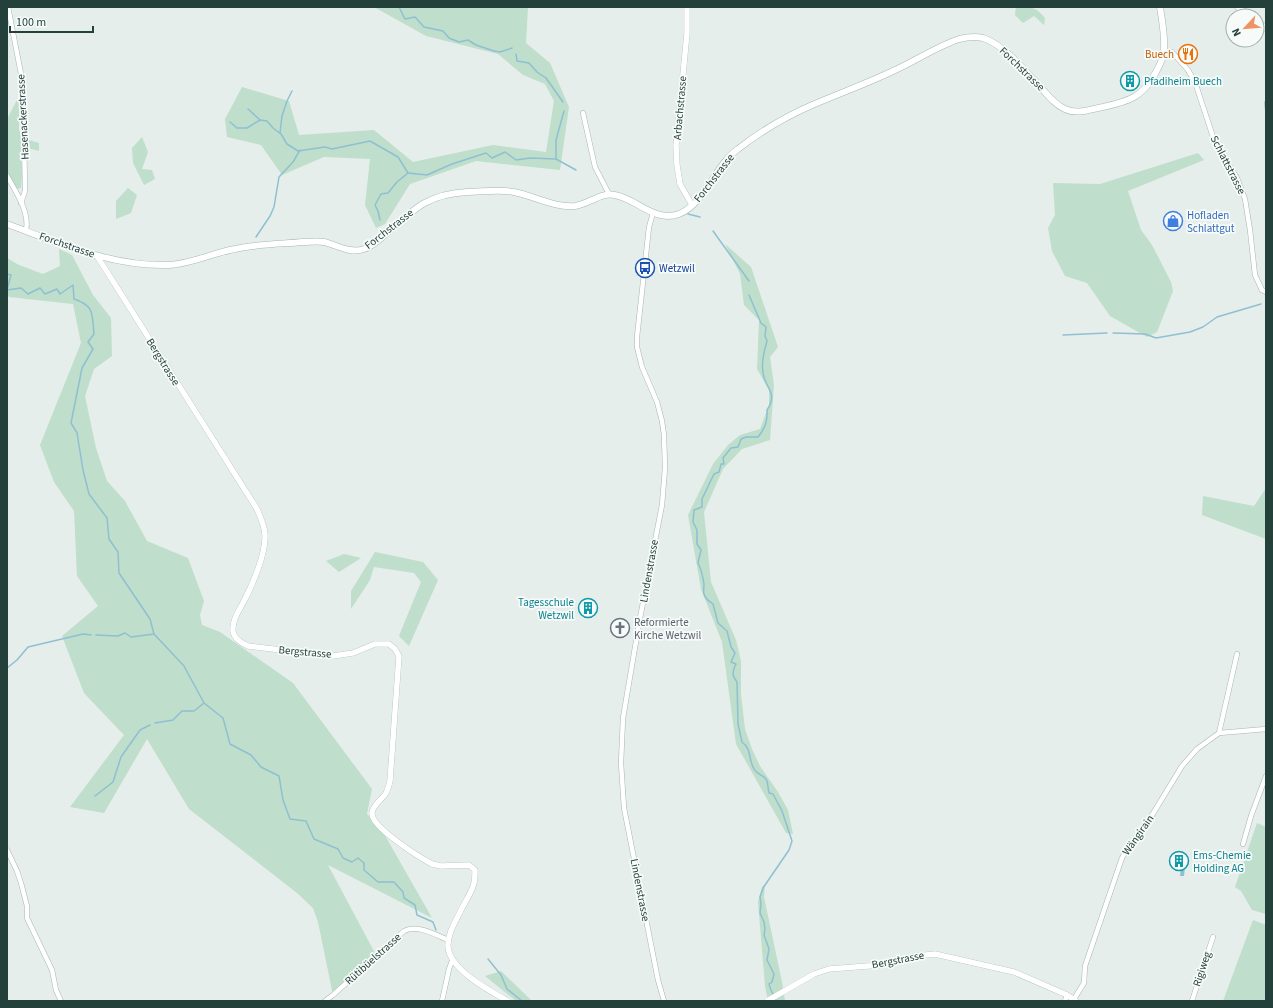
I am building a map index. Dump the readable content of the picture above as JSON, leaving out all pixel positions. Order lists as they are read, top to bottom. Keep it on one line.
{"streets":{"main road":["Forchstrasse"],"street":["Arbachstrasse","Hasenackerstrasse","Schlattstrasse","Bergstrasse","Lindenstrasse","Wängirain","Rütibüelstrasse","Rigiweg"]},"crossings":[["Forchstrasse","Arbachstrasse"],["Forchstrasse","Schlattstrasse"],["Forchstrasse","Bergstrasse"],["Forchstrasse","Lindenstrasse"],["Bergstrasse","Wängirain"],["Bergstrasse","Rütibüelstrasse"]],"places":{"restaurant":["Buech"],"building":["Pfadiheim Buech","Tagesschule Wetzwil","Ems-Chemie Holding AG"],"shop":["Hofladen Schlattgut"],"bus stop":["Wetzwil"],"church":["Reformierte Kirche Wetzwil"]},"scale_bar":"100 m","north":"bottom left"}
